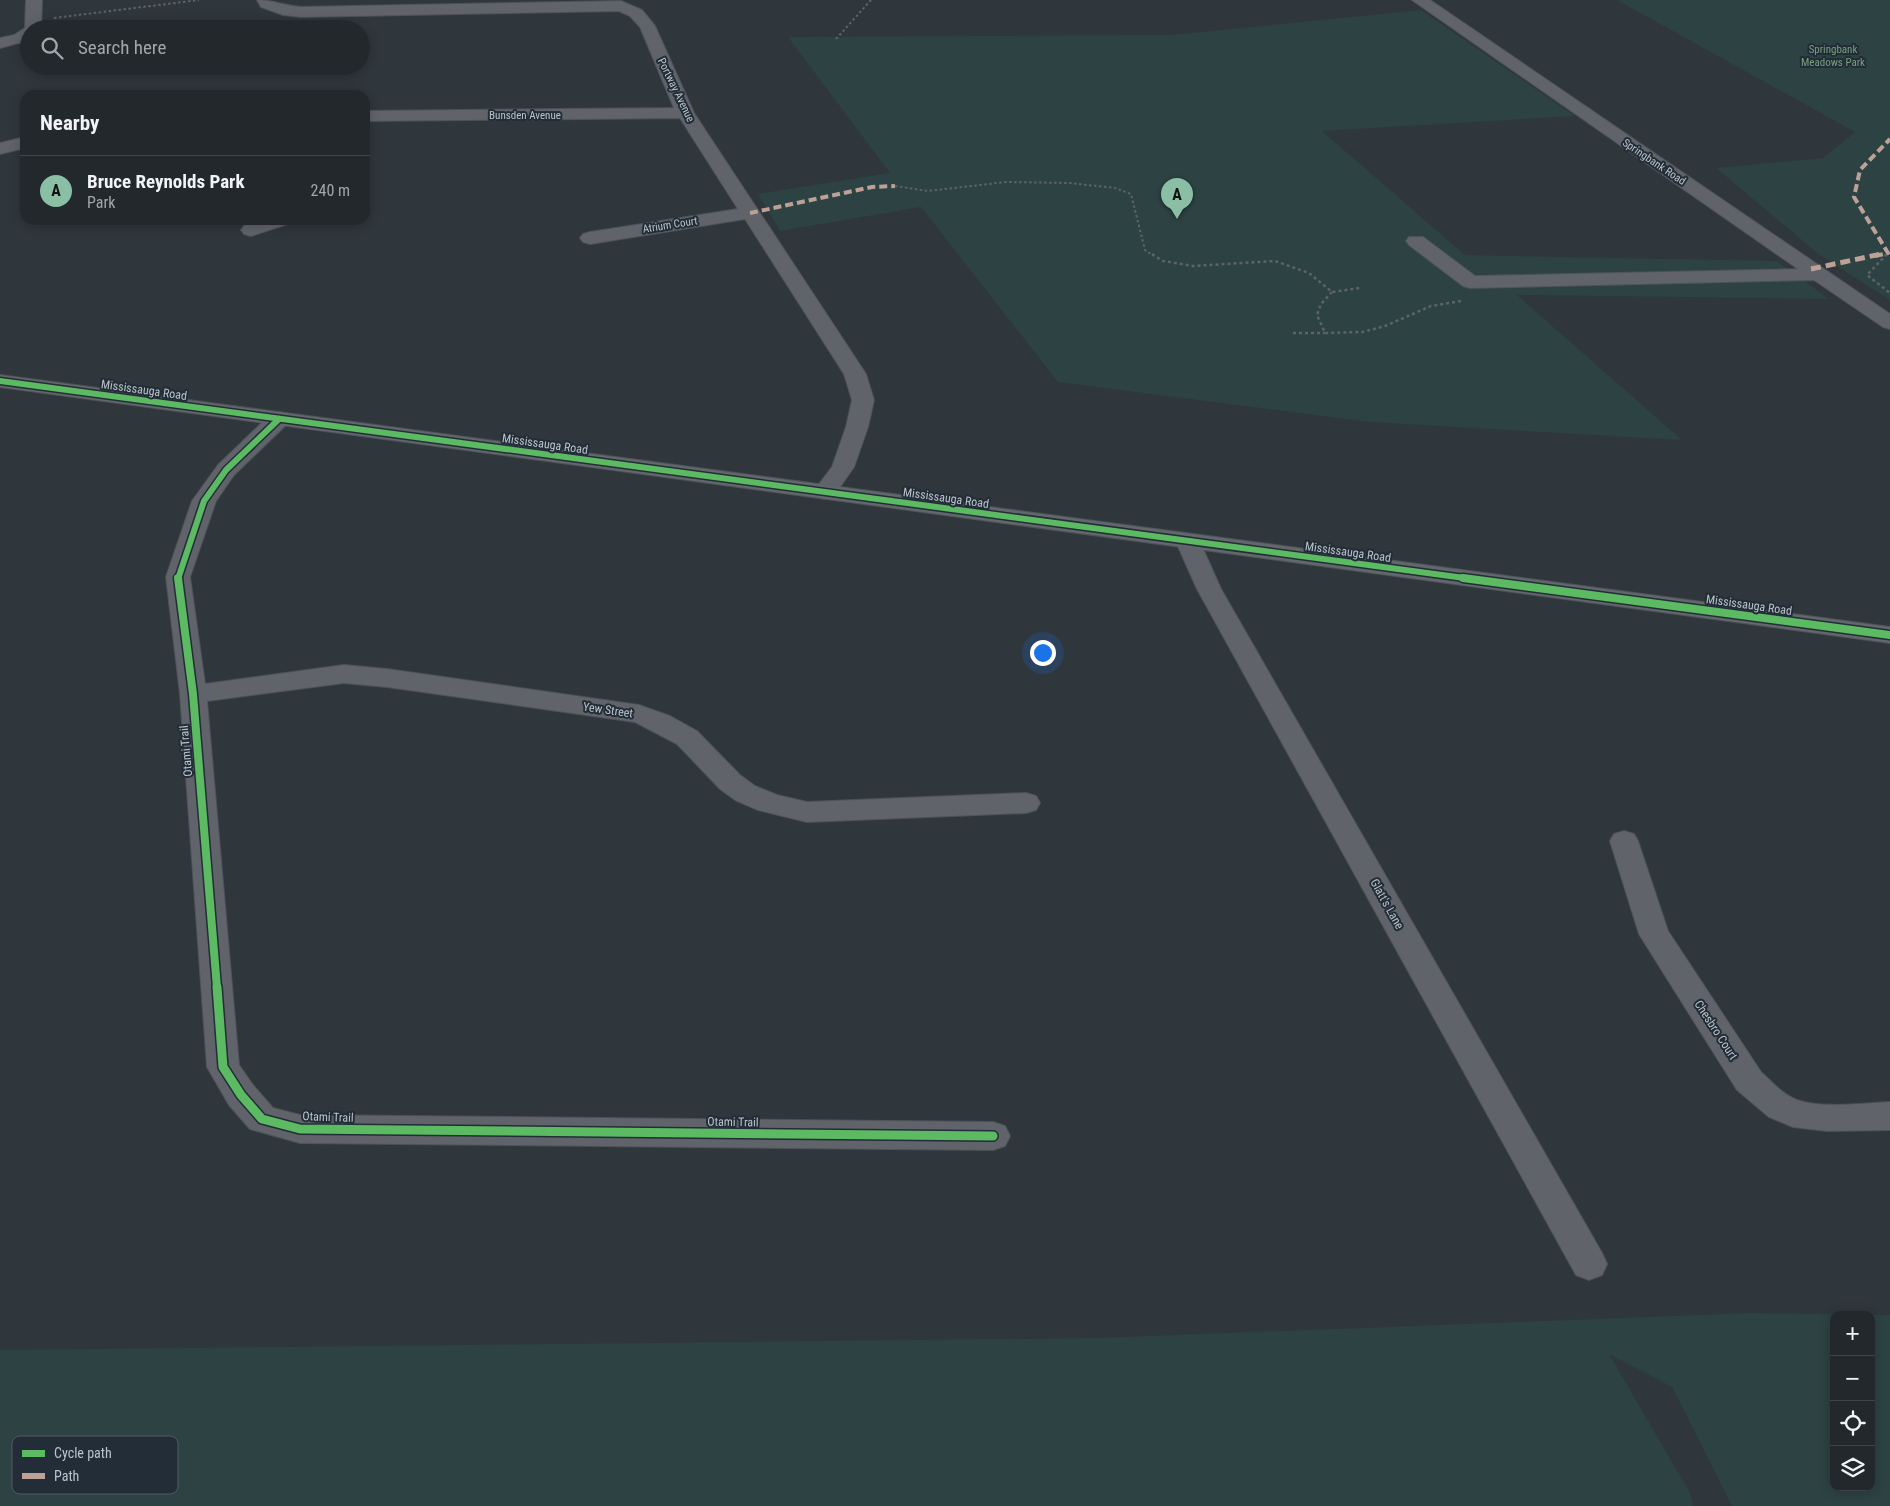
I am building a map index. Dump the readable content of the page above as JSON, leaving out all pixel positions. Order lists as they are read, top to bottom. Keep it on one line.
{"streets":{"main road":["Mississauga Road"],"street":["Portway Avenue","Bunsden Avenue","Springbank Road","Atrium Court","Yew Street","Otami Trail","Glatt's Lane","Chesbro Court"]},"crossings":[["Portway Avenue","Bunsden Avenue"],["Portway Avenue","Atrium Court"],["Portway Avenue","Mississauga Road"],["Mississauga Road","Otami Trail"],["Mississauga Road","Glatt's Lane"],["Yew Street","Otami Trail"]],"parks":["Springbank Meadows Park"],"legend":["Cycle path","Path"],"page":{"search":"Search here","heading":"Nearby","list":[{"mark":"A","name":"Bruce Reynolds Park","note":"Park","value":"240 m"}],"pins":"A","map_buttons":["+","−"]}}
